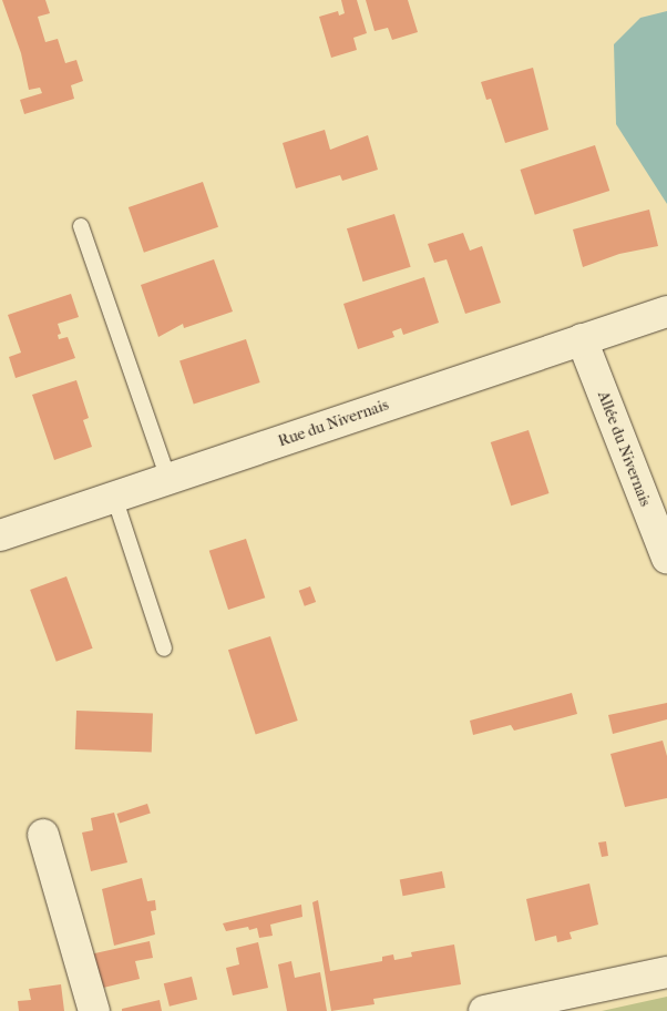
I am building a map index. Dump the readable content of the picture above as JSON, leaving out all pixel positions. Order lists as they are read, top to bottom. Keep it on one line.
{"streets":{"street":["Rue du Nivernais","Allée du Nivernais"]},"crossings":[["Rue du Nivernais","Allée du Nivernais"]]}
